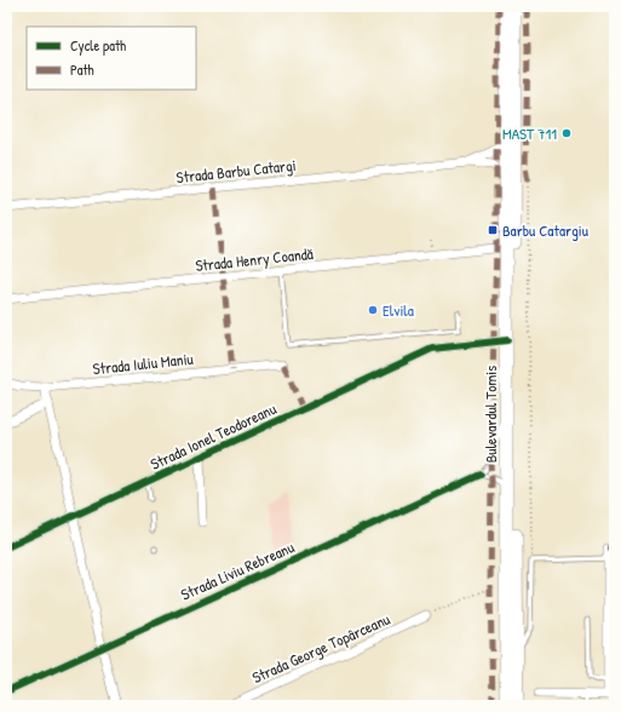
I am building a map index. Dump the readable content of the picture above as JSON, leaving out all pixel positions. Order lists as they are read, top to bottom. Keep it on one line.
{"streets":{"main road":["Bulevardul Tomis"],"street":["Strada Barbu Catargi","Strada Henry Coandă","Strada Iuliu Maniu","Strada Ionel Teodoreanu","Strada Liviu Rebreanu","Strada George Topârceanu"]},"crossings":[["Strada Barbu Catargi","Bulevardul Tomis"],["Strada Henry Coandă","Bulevardul Tomis"],["Bulevardul Tomis","Strada Ionel Teodoreanu"]],"places":{"other":["MAST 711","Elvila"],"transit":["Barbu Catargiu"]},"legend":["Cycle path","Path"]}
